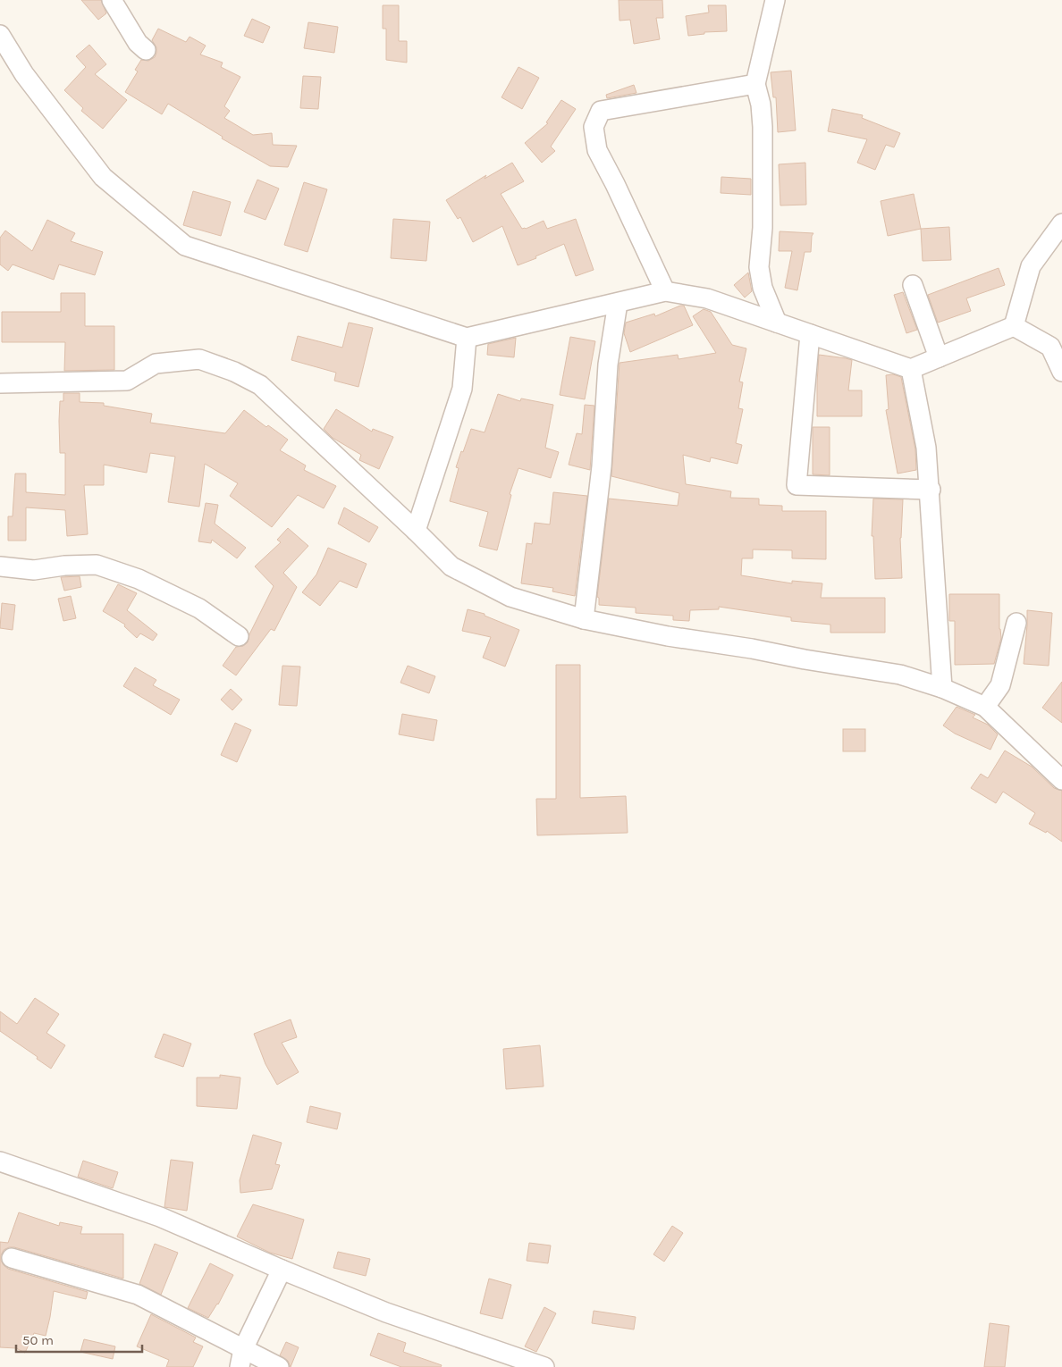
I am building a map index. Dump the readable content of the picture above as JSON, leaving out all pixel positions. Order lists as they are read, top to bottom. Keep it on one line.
{"scale_bar":"50 m"}
